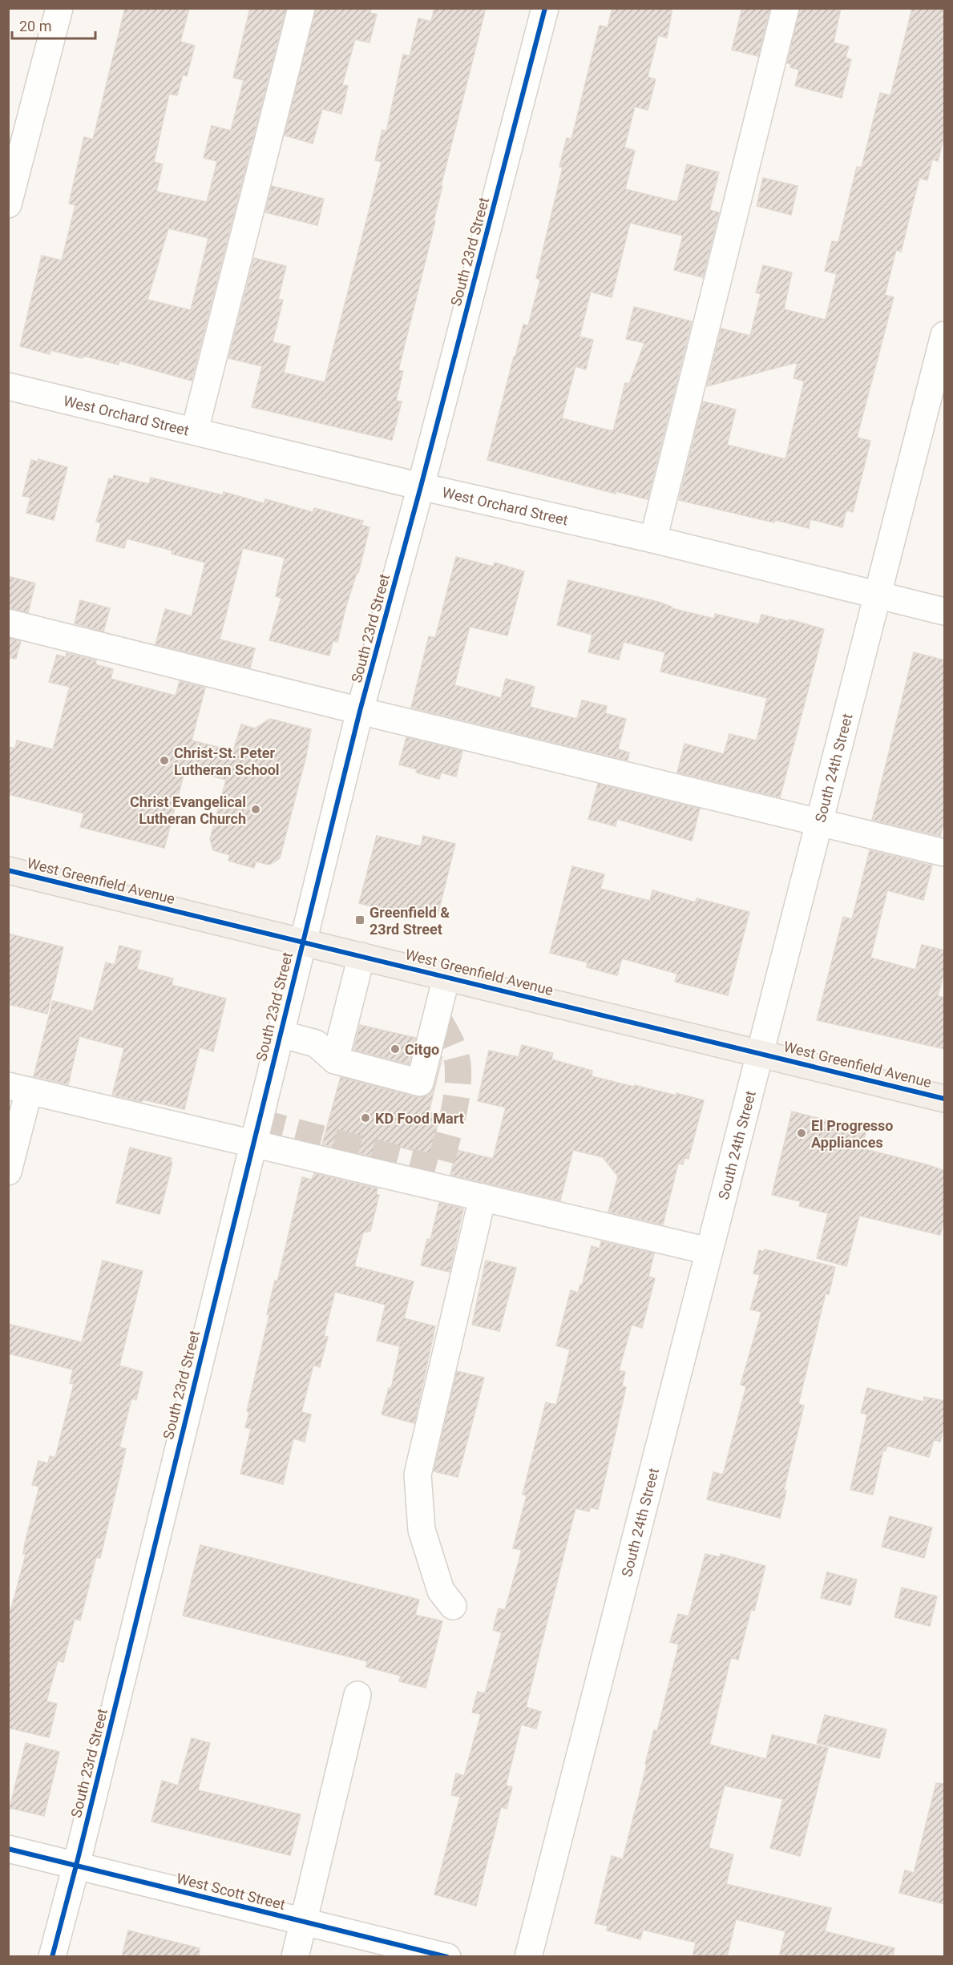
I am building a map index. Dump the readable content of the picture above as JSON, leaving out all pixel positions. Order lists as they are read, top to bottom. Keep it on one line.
{"streets":{"main road":["West Greenfield Avenue"],"street":["South 23rd Street","West Orchard Street","South 24th Street","West Scott Street"]},"crossings":[["South 23rd Street","West Orchard Street"],["South 23rd Street","West Greenfield Avenue"],["South 23rd Street","West Scott Street"],["West Orchard Street","South 24th Street"],["South 24th Street","West Greenfield Avenue"]],"places":{"other":["Christ-St. Peter Lutheran School","Christ Evangelical Lutheran Church","Citgo","KD Food Mart","El Progresso Appliances"],"transit":["Greenfield & 23rd Street"]},"scale_bar":"20 m"}
